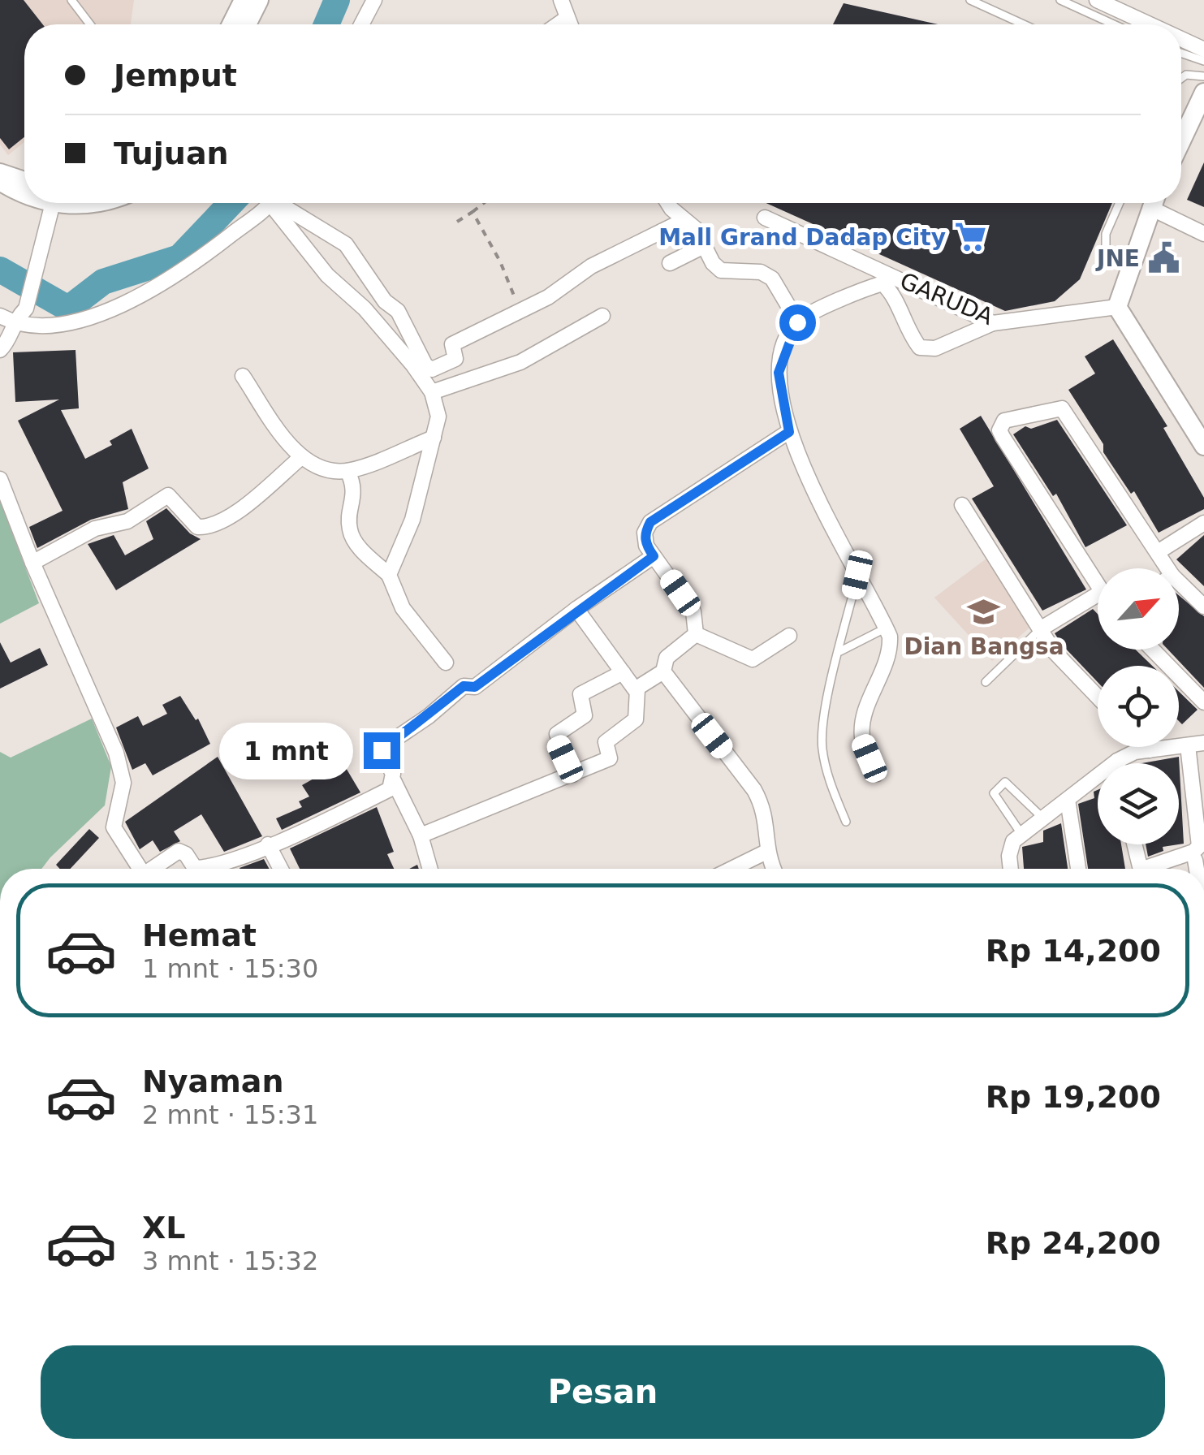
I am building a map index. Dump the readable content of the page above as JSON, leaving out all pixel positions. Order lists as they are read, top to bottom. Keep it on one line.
{"streets":{"street":["GARUDA"]},"places":{"supermarket":["Mall Grand Dadap City"],"public building":["JNE"],"school or university":["Dian Bangsa"]},"north":"top right","page":{"banner":["Jemput","Tujuan"],"bubble":"1 mnt","list":[{"name":"Hemat","note":"1 mnt · 15:30","value":"Rp 14,200"},{"name":"Nyaman","note":"2 mnt · 15:31","value":"Rp 19,200"},{"name":"XL","note":"3 mnt · 15:32","value":"Rp 24,200"}],"buttons":"Pesan"}}
